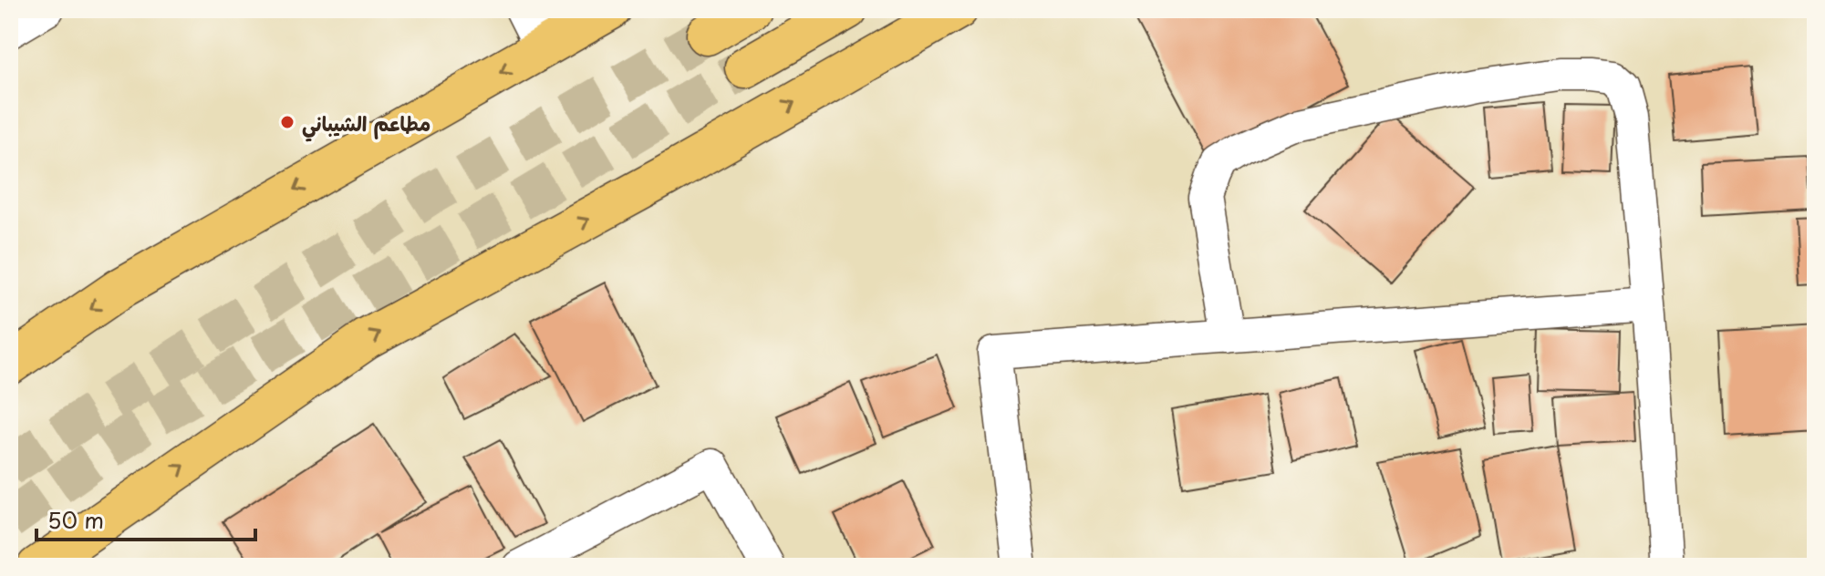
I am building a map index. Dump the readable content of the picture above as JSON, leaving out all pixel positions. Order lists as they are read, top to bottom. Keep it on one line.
{"places":["مطاعم الشيباني"],"scale_bar":"50 m"}
